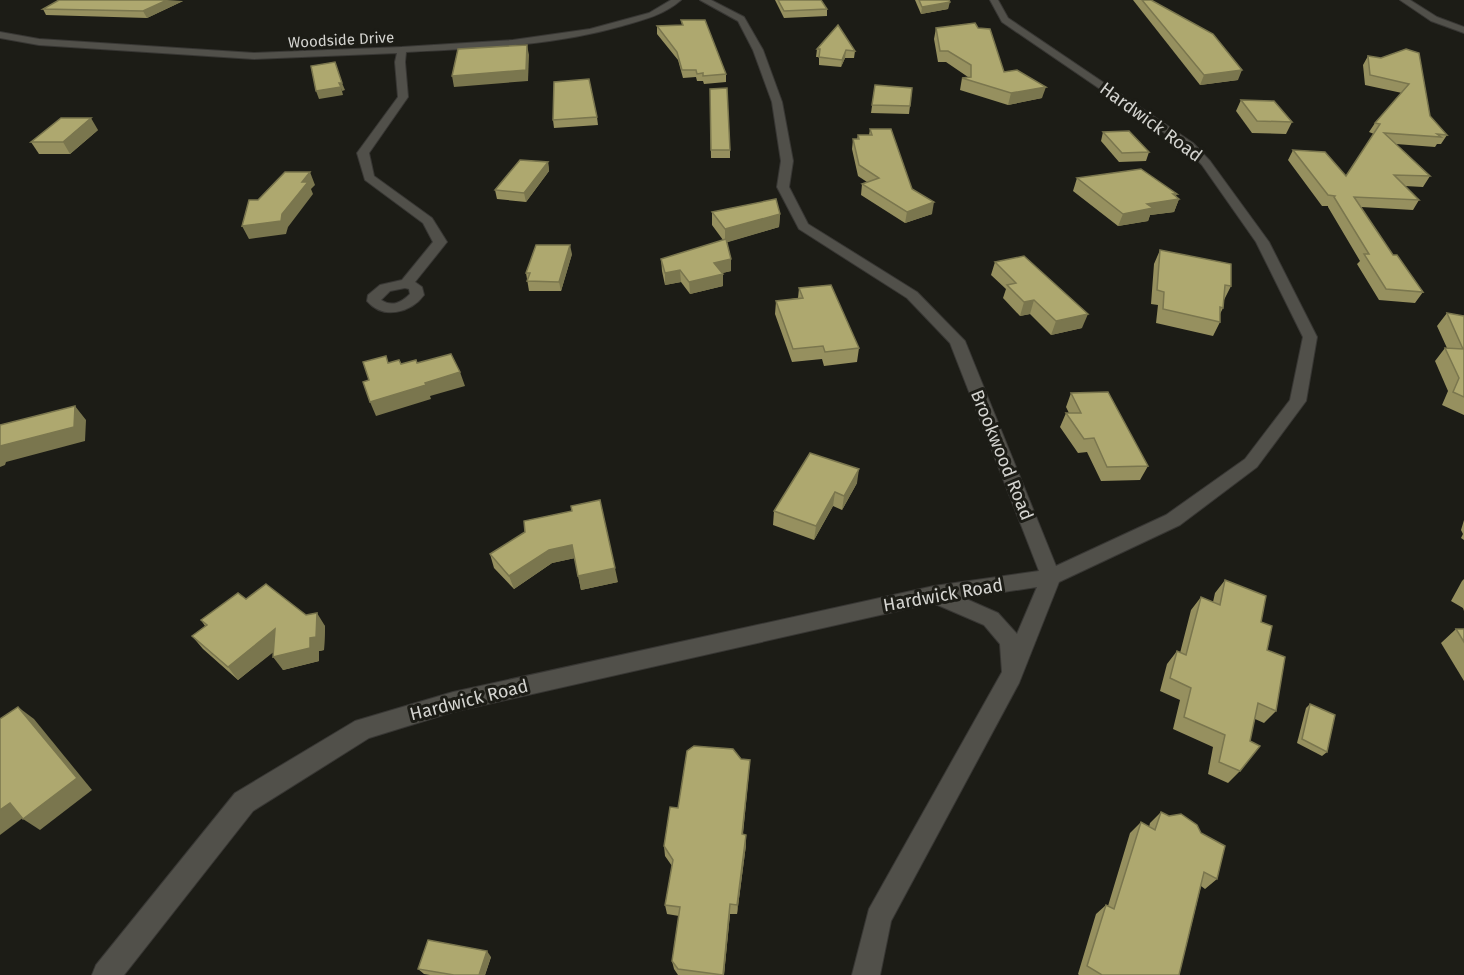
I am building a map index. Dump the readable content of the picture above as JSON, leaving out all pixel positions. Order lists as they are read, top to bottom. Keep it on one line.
{"streets":{"street":["Woodside Drive","Hardwick Road","Brookwood Road"]},"crossings":[["Hardwick Road","Brookwood Road"]]}
